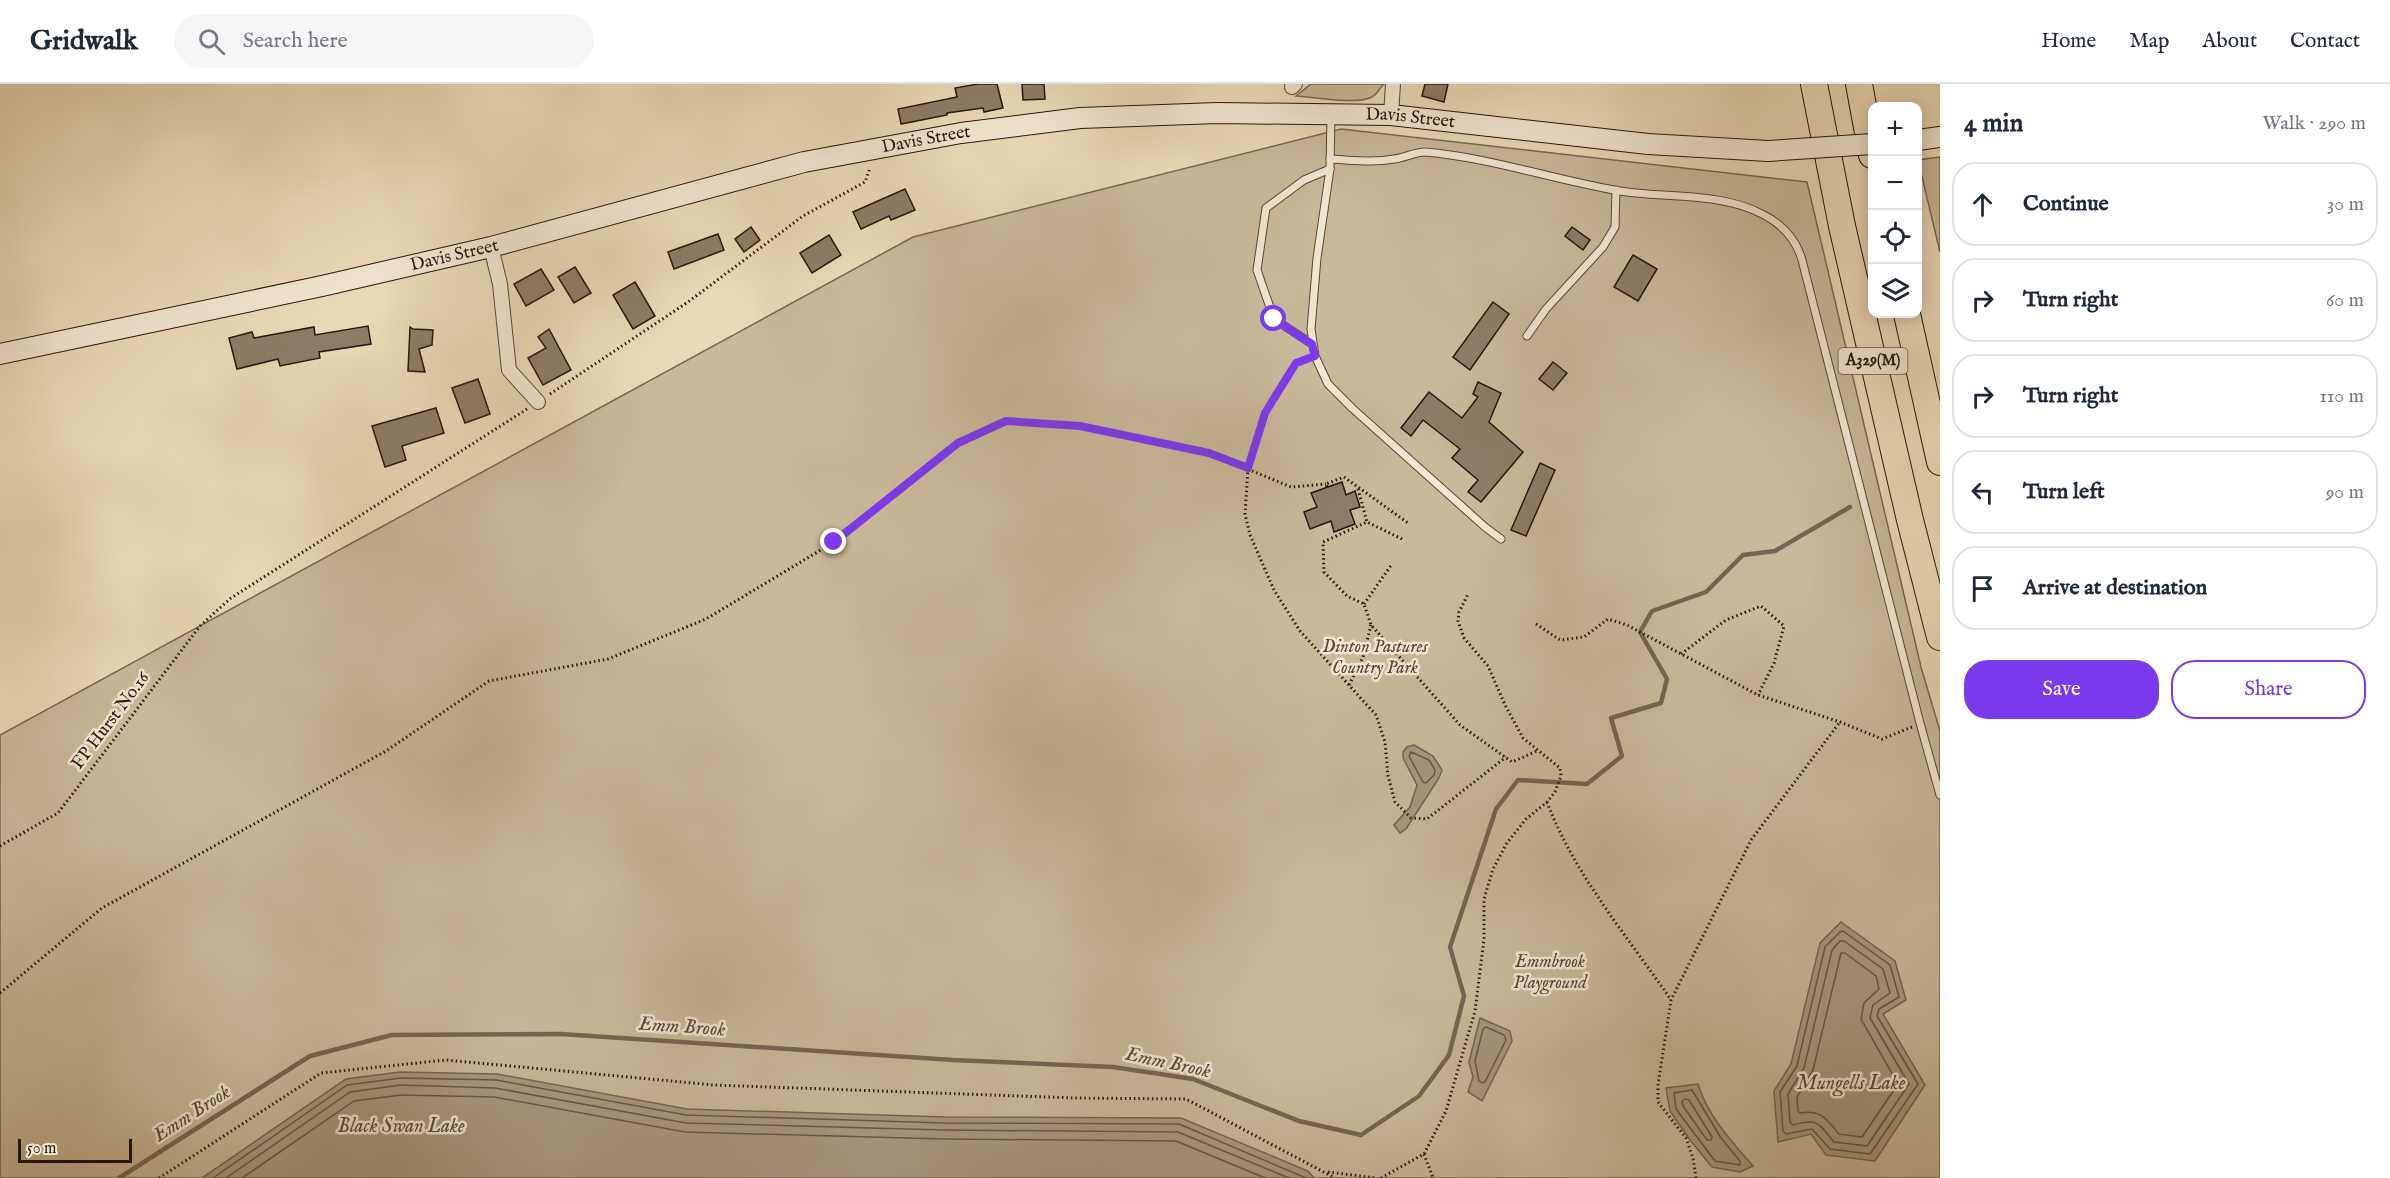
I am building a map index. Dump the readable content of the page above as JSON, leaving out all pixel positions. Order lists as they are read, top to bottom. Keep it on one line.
{"streets":{"highway":["A329(M)"],"main road":["Davis Street"],"path":["FP Hurst No.16"]},"crossings":[["Davis Street","FP Hurst No.16"]],"water":["Emm Brook","Mungells Lake","Black Swan Lake"],"parks":["Dinton Pastures Country Park","Emmbrook Playground"],"scale_bar":"50 m","page":{"header":"Gridwalk","search":"Search here","nav":["Home","Map","About","Contact"],"heading":["4 min","Walk · 290 m"],"map_buttons":["+","−"],"list":[["Continue","30 m"],["Turn right","60 m"],["Turn right","110 m"],["Turn left","90 m"],"Arrive at destination"],"buttons":["Save","Share"],"scale":"50 m"}}
